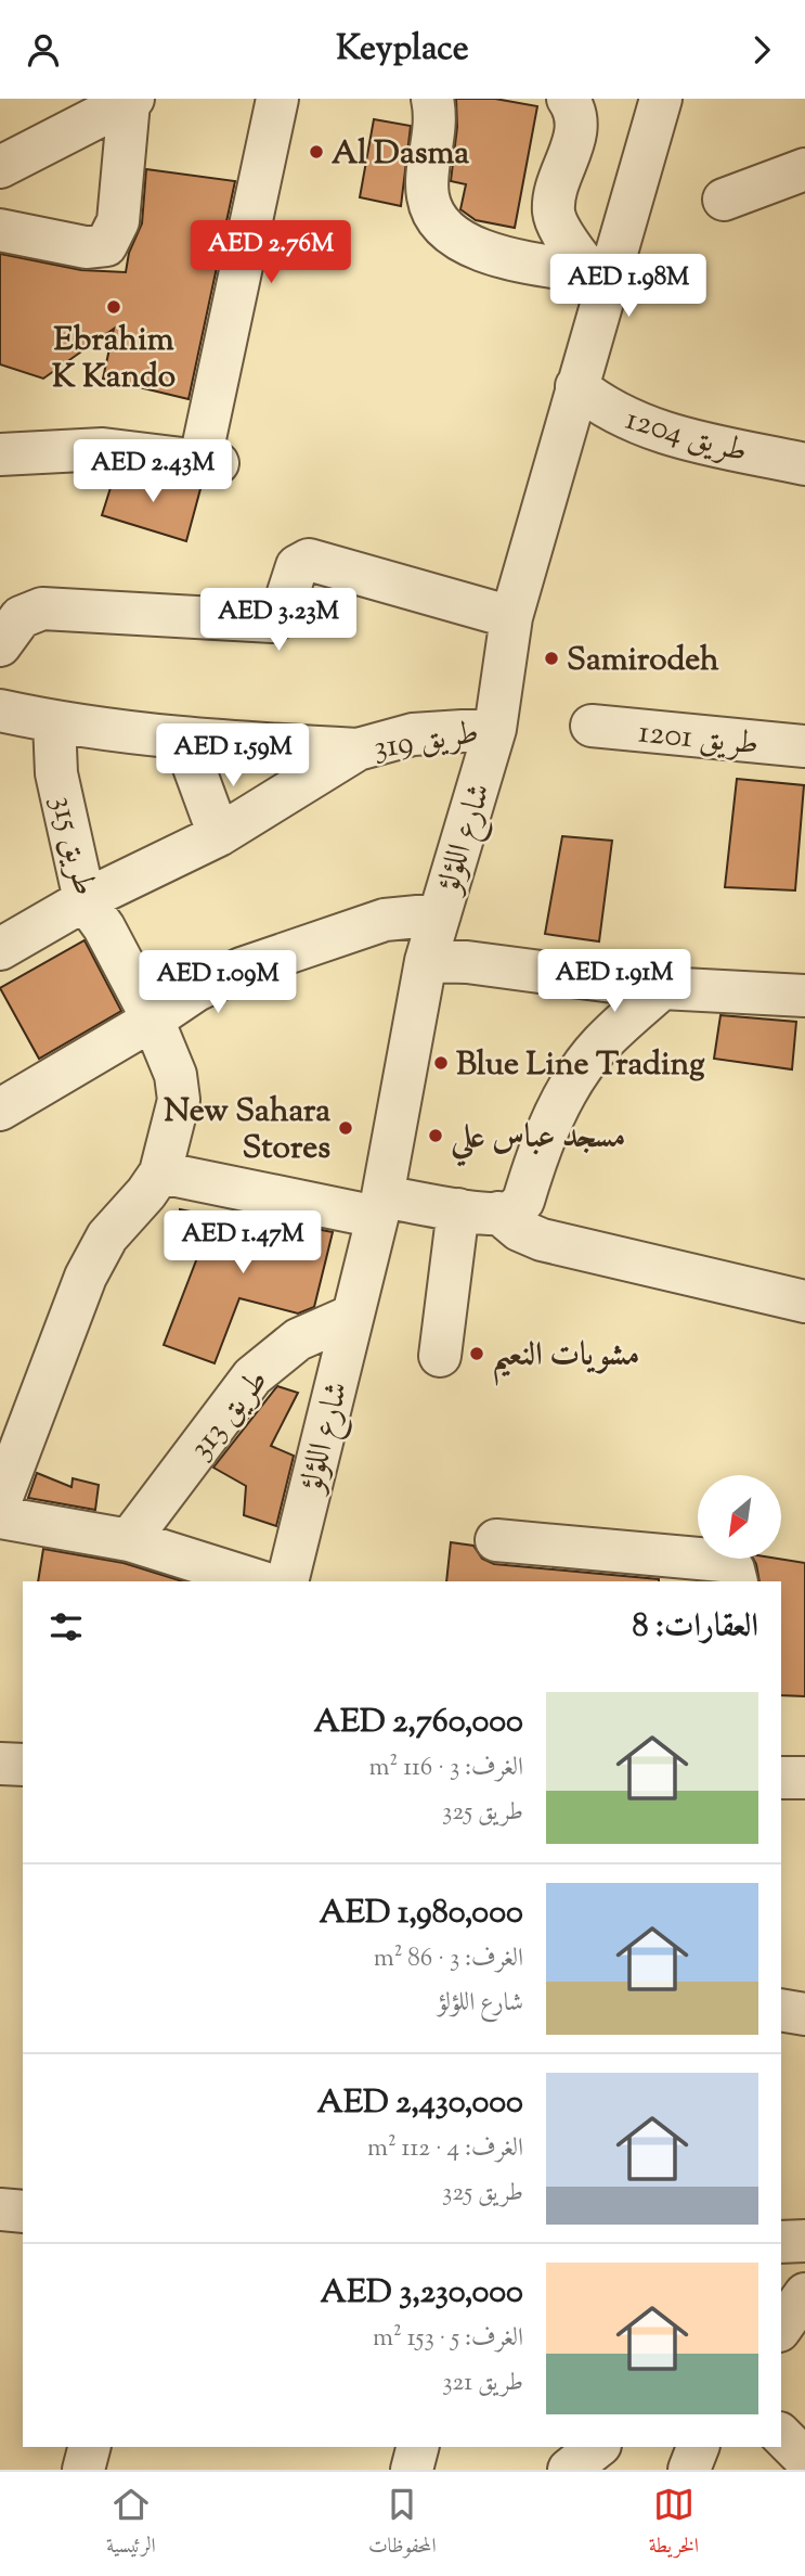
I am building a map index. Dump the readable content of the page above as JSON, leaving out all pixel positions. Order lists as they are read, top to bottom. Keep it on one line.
{"streets":{"street":["طريق 1204","طريق 1201","طريق 319","شارع اللؤلؤ","طريق 315","طريق 313"]},"crossings":[["طريق 1204","شارع اللؤلؤ"],["طريق 319","شارع اللؤلؤ"],["طريق 319","طريق 315"],["شارع اللؤلؤ","طريق 313"]],"places":["Al Dasma","Ebrahim K Kando","Samirodeh","Blue Line Trading","New Sahara Stores","مسجد عباس علي","مشويات النعيم"],"north":"bottom left","page":{"header":"Keyplace","price":["AED 2.76M","AED 1.98M","AED 2.43M","AED 3.23M","AED 1.59M","AED 1.91M","AED 1.09M","AED 1.47M"],"heading":"العقارات: 8","list":[{"name":"AED 2,760,000","note":"الغرف: 3 · 116 m² · طريق 325"},{"name":"AED 1,980,000","note":"الغرف: 3 · 86 m² · شارع اللؤلؤ"},{"name":"AED 2,430,000","note":"الغرف: 4 · 112 m² · طريق 325"},{"name":"AED 3,230,000","note":"الغرف: 5 · 153 m² · طريق 321"}],"tabs":["الخريطة","المحفوظات","الرئيسية"]}}
